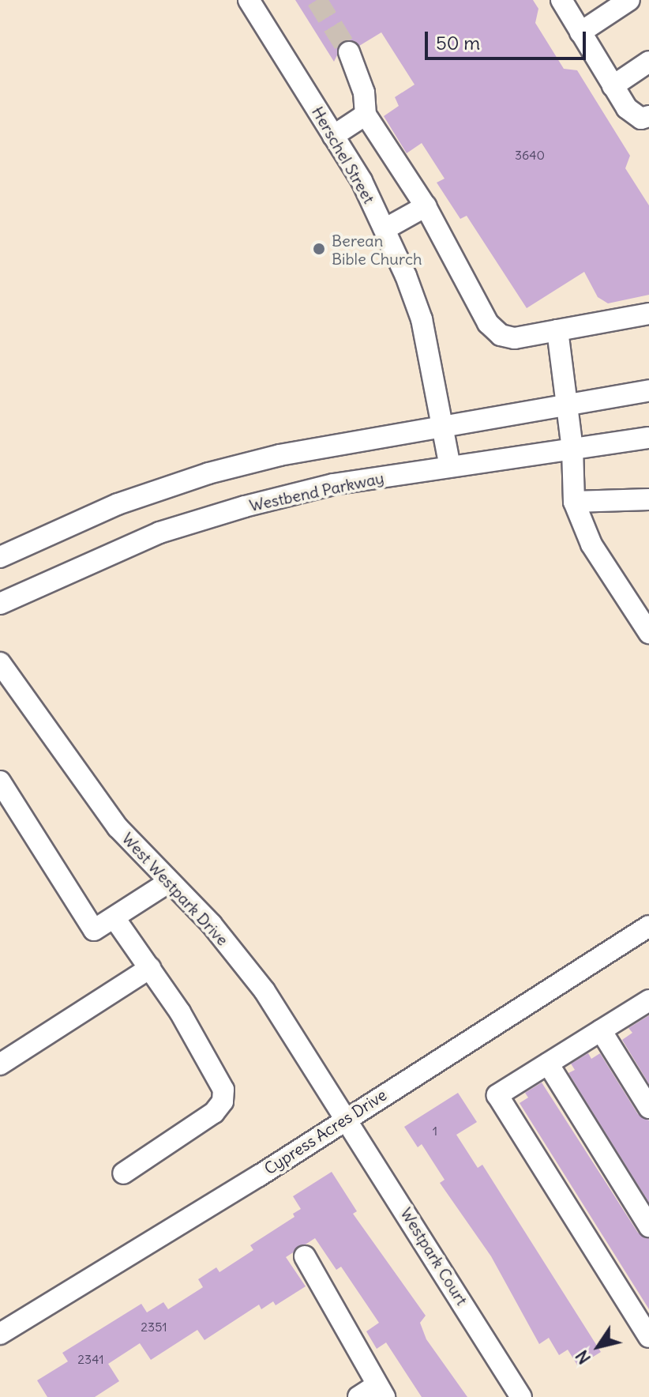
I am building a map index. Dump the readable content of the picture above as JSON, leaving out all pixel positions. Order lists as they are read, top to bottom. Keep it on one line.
{"streets":{"street":["Herschel Street","Westbend Parkway","West Westpark Drive","Cypress Acres Drive","Westpark Court"]},"crossings":[["Herschel Street","Westbend Parkway"],["West Westpark Drive","Cypress Acres Drive"],["West Westpark Drive","Westpark Court"],["Cypress Acres Drive","Westpark Court"]],"places":["Berean Bible Church"],"house_numbers":["3640","1","2351","2341"],"scale_bar":"50 m","north":"bottom left"}
